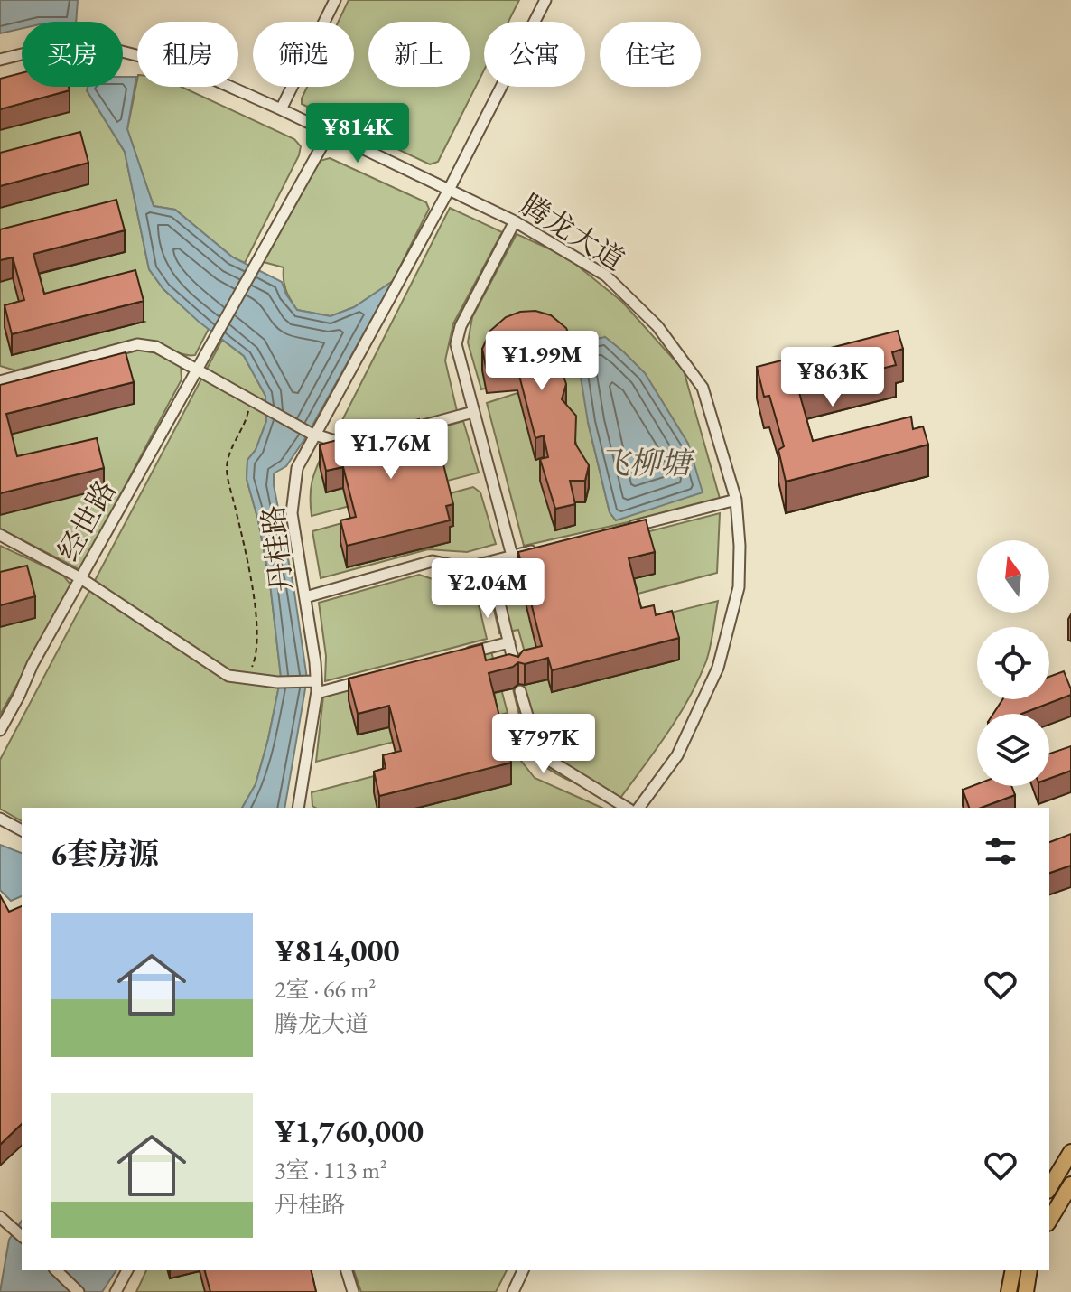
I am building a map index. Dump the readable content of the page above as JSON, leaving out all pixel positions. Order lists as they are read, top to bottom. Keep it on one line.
{"streets":{"street":["腾龙大道","经世路","丹桂路"]},"crossings":[["腾龙大道","经世路"],["腾龙大道","丹桂路"]],"water":["飞柳塘"],"north":"top","page":{"chip":["买房","租房","筛选","新上","公寓","住宅"],"price":["¥814K","¥1.99M","¥863K","¥1.76M","¥2.04M","¥797K"],"heading":"6套房源","list":[{"name":"¥814,000","note":"2室 · 66 m² · 腾龙大道"},{"name":"¥1,760,000","note":"3室 · 113 m² · 丹桂路"}]}}
